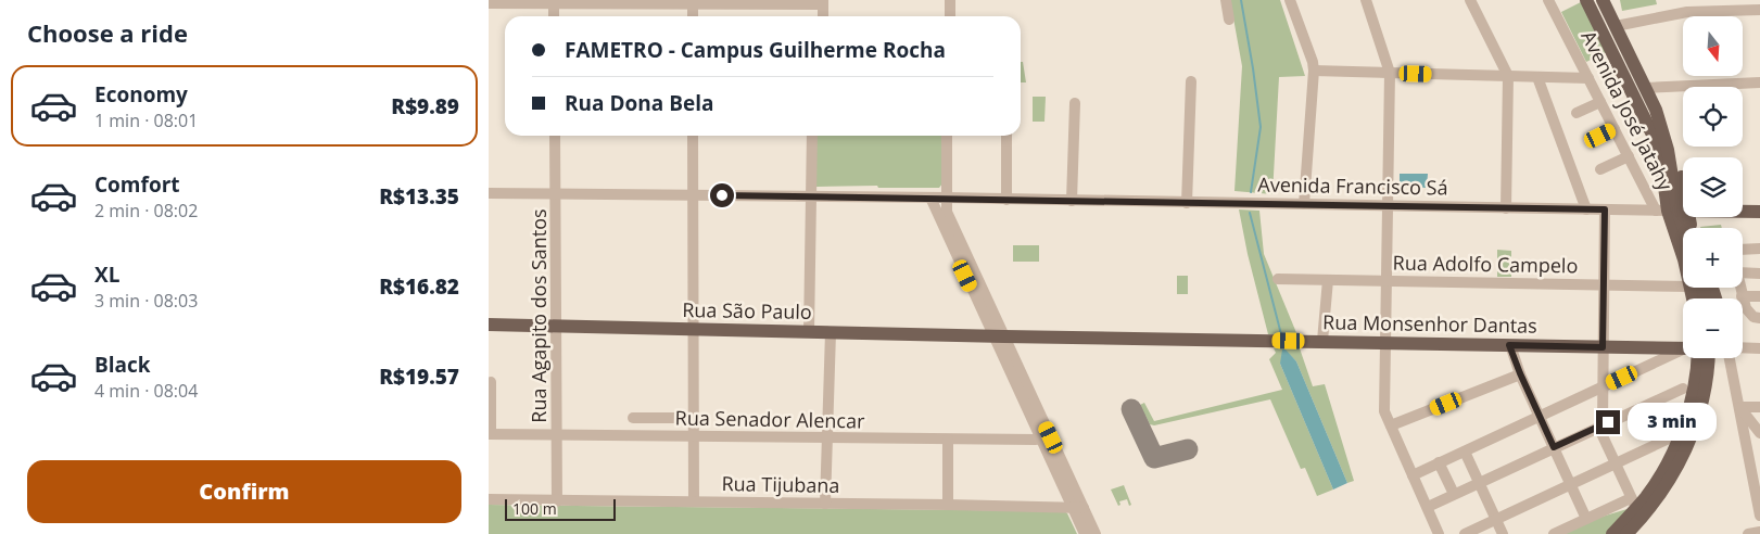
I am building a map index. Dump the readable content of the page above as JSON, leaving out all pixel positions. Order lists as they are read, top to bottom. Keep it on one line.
{"streets":{"main road":["Avenida José Jatahy","Avenida Francisco Sá","Rua São Paulo","Rua Monsenhor Dantas"],"street":["Rua Adolfo Campelo","Rua Agapito dos Santos","Rua Senador Alencar","Rua Tijubana"]},"crossings":[["Avenida José Jatahy","Avenida Francisco Sá"],["Avenida Francisco Sá","Rua Agapito dos Santos"],["Rua São Paulo","Rua Agapito dos Santos"],["Rua São Paulo","Rua Monsenhor Dantas"],["Rua Agapito dos Santos","Rua Senador Alencar"],["Rua Agapito dos Santos","Rua Tijubana"]],"scale_bar":"100 m","north":"bottom","page":{"heading":"Choose a ride","map_buttons":["+","−"],"banner":["FAMETRO - Campus Guilherme Rocha","Rua Dona Bela"],"list":[{"name":"Economy","note":"1 min · 08:01","value":"R$9.89"},{"name":"Comfort","note":"2 min · 08:02","value":"R$13.35"},{"name":"XL","note":"3 min · 08:03","value":"R$16.82"},{"name":"Black","note":"4 min · 08:04","value":"R$19.57"}],"bubble":"3 min","buttons":"Confirm","scale":"100 m"}}
